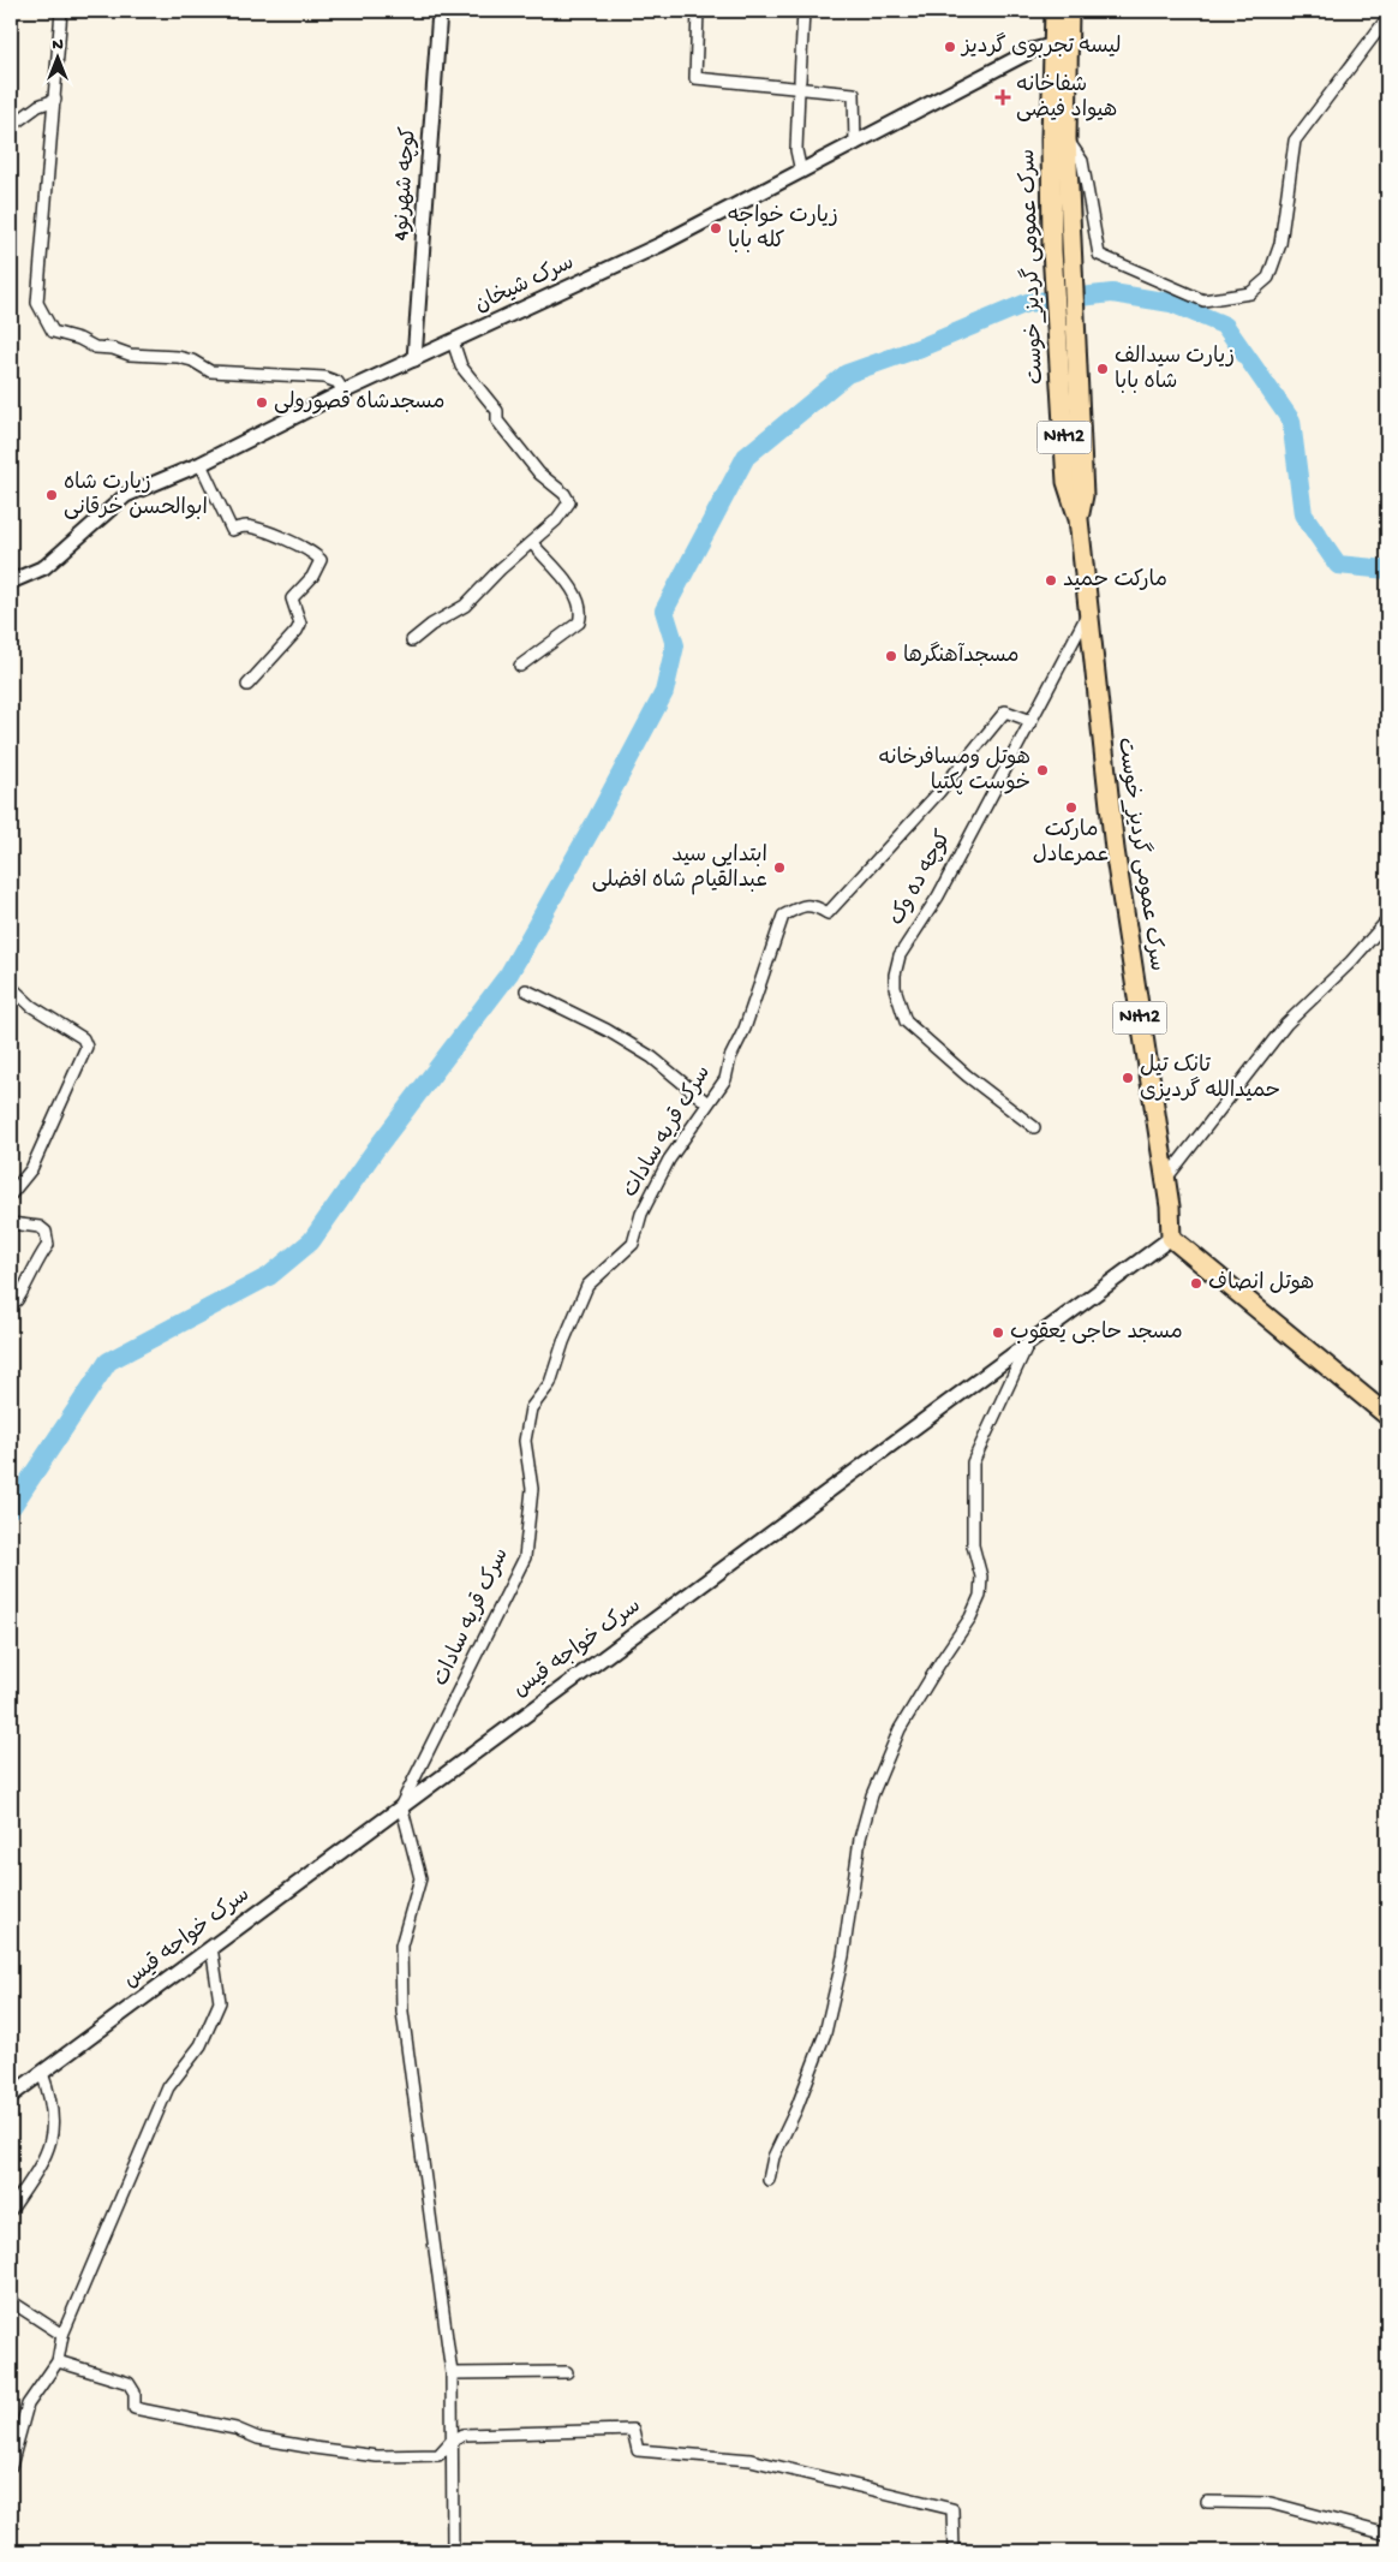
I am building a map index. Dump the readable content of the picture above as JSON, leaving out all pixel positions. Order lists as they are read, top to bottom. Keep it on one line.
{"streets":{"highway":["سرک عمومی گردیز_خوست","NH12"],"street":["کوچه شهرنو4","سرک شیخان","کوچه ده وک","سرک قریه سادات","سرک خواجه قیس"]},"crossings":[["کوچه شهرنو4","سرک شیخان"],["سرک عمومی گردیز_خوست","سرک شیخان"],["سرک عمومی گردیز_خوست","کوچه ده وک"],["سرک عمومی گردیز_خوست","سرک خواجه قیس"],["کوچه ده وک","سرک قریه سادات"],["سرک قریه سادات","سرک خواجه قیس"]],"places":{"other":["لیسه تجربوی گردیز","زیارت خواجه کله بابا","زیارت سیدالف شاه بابا","مسجدشاه قصورولی","زیارت شاه ابوالحسن خرقانی","مارکت حمید","مسجدآهنگرها","هوتل ومسافرخانه خوست پکتیا","مارکت عمرعادل","ابتدایی سید عبدالقیام شاه افضلی","تانک تیل حمیدالله گردیزی","هوتل انصاف","مسجد حاجی یعقوب"],"health":["شفاخانه هیواد فیضی"]},"north":"top"}
